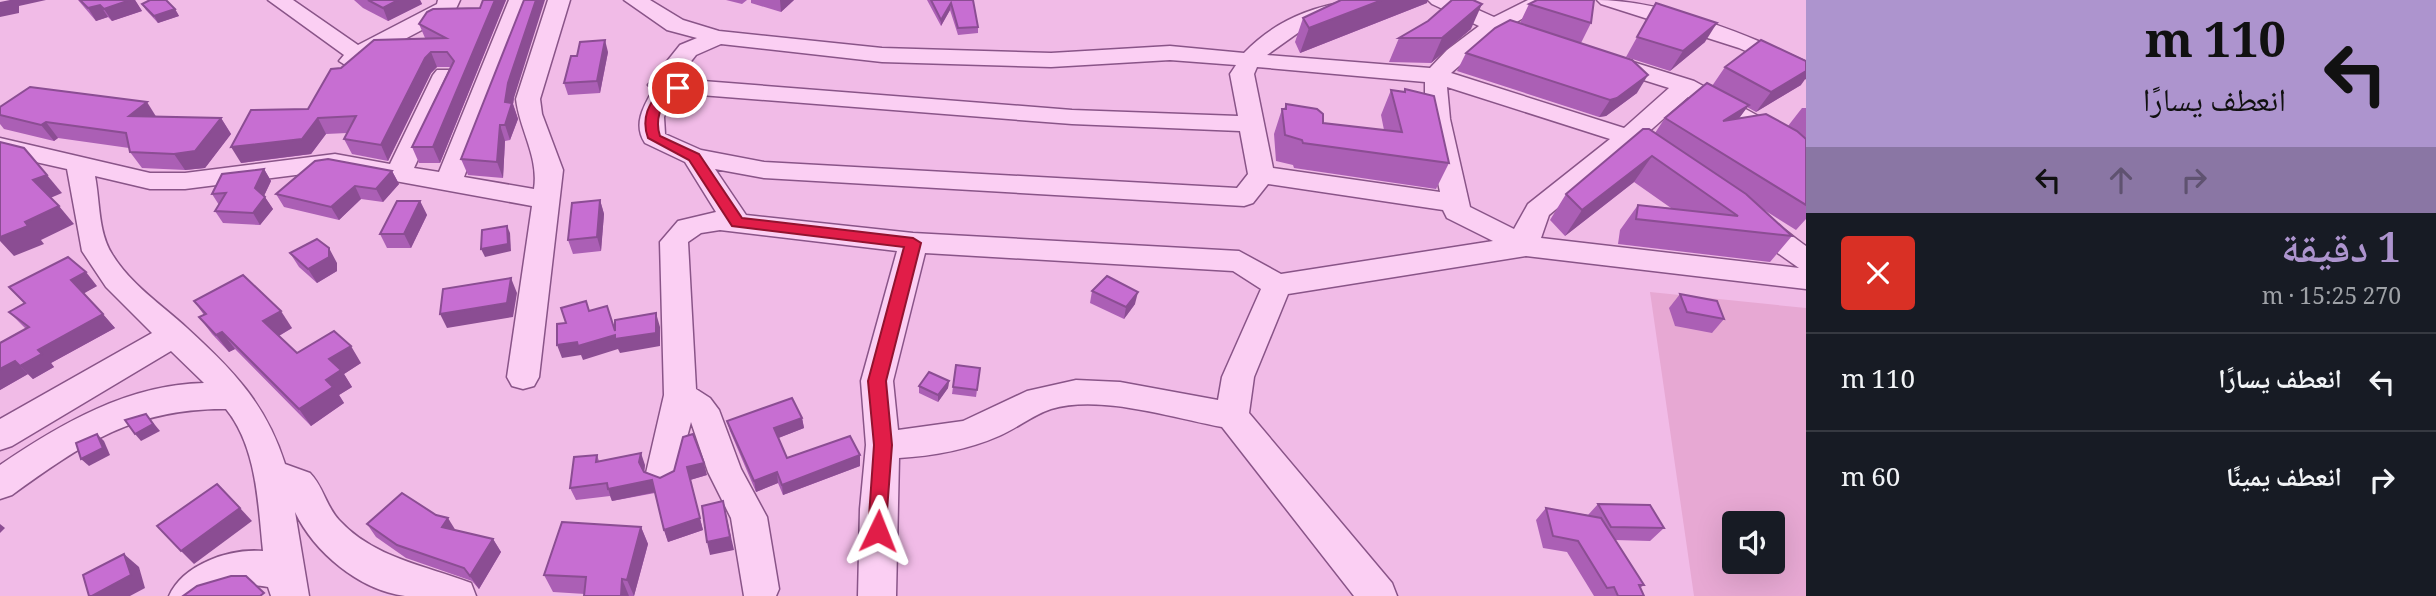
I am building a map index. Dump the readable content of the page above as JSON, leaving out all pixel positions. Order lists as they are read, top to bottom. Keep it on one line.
{"page":{"turn":["110 m","انعطف يسارًا"],"heading":["1 دقيقة","270 m · 15:25"],"list":[{"name":"انعطف يسارًا","value":"110 m"},{"name":"انعطف يمينًا","value":"60 m"}]}}
